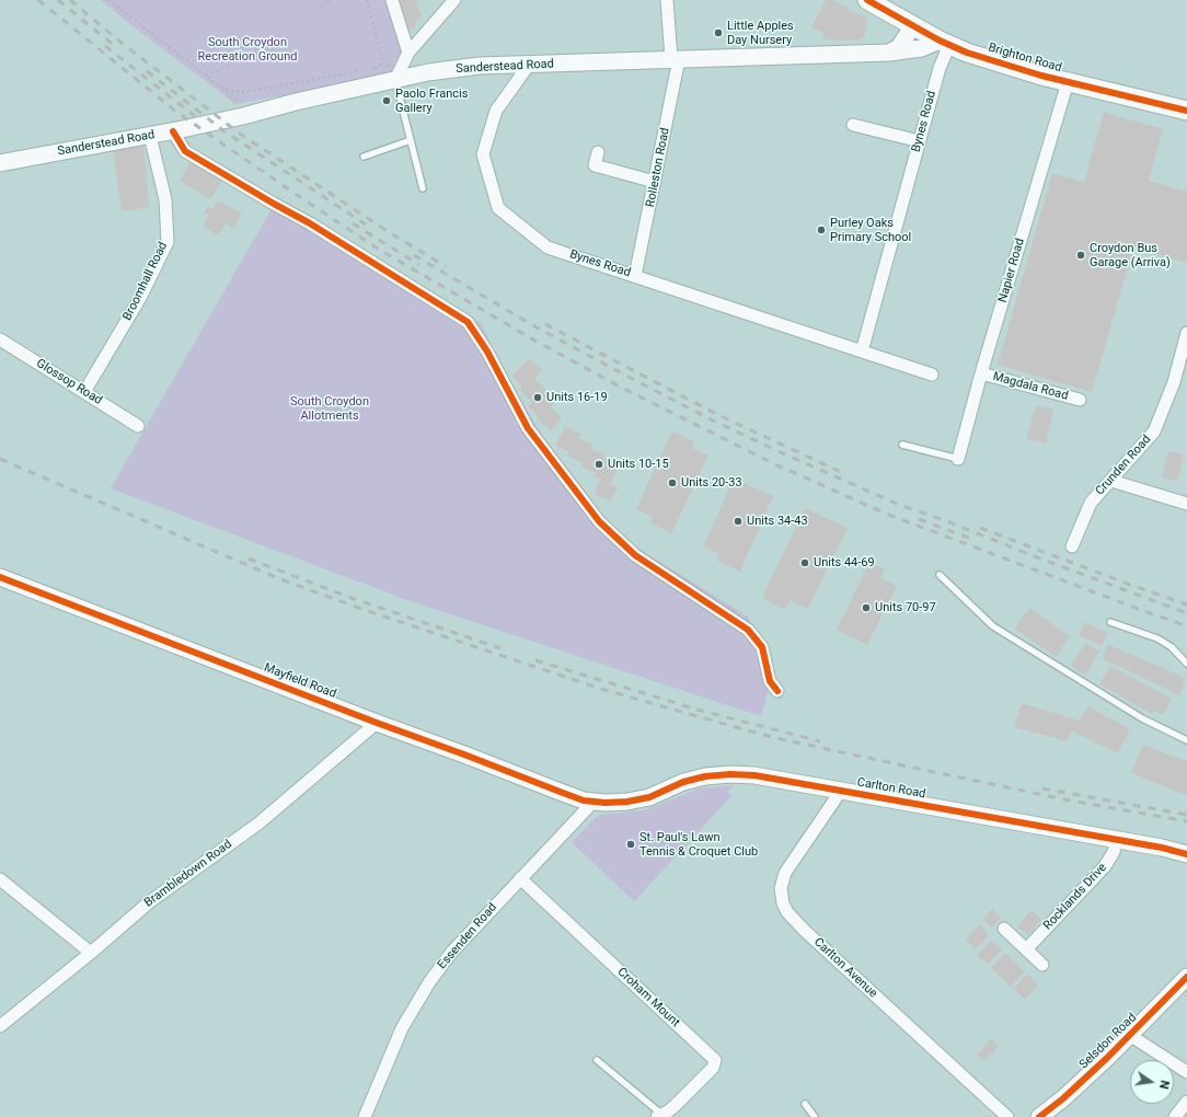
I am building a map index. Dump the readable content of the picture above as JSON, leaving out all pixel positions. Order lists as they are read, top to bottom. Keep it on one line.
{"streets":{"main road":["Brighton Road"],"street":["Sanderstead Road","Bynes Road","Rolleston Road","Napier Road","Broomhall Road","Glossop Road","Magdala Road","Crunden Road","Mayfield Road","Carlton Road","Brambledown Road","Rocklands Drive","Essenden Road","Carlton Avenue","Croham Mount","Selsdon Road"]},"crossings":[["Brighton Road","Sanderstead Road"],["Brighton Road","Bynes Road"],["Brighton Road","Napier Road"],["Sanderstead Road","Bynes Road"],["Sanderstead Road","Rolleston Road"],["Sanderstead Road","Broomhall Road"],["Bynes Road","Rolleston Road"],["Napier Road","Magdala Road"],["Broomhall Road","Glossop Road"],["Mayfield Road","Carlton Road"],["Mayfield Road","Brambledown Road"],["Mayfield Road","Essenden Road"],["Carlton Road","Rocklands Drive"],["Carlton Road","Essenden Road"],["Carlton Road","Carlton Avenue"],["Essenden Road","Croham Mount"]],"parks":["South Croydon Recreation Ground","South Croydon Allotments"],"places":["Little Apples Day Nursery","Paolo Francis Gallery","Purley Oaks Primary School","Croydon Bus Garage (Arriva)","Units 16-19","Units 10-15","Units 20-33","Units 34-43","Units 44-69","Units 70-97","St. Paul's Lawn Tennis & Croquet Club"],"north":"right"}
